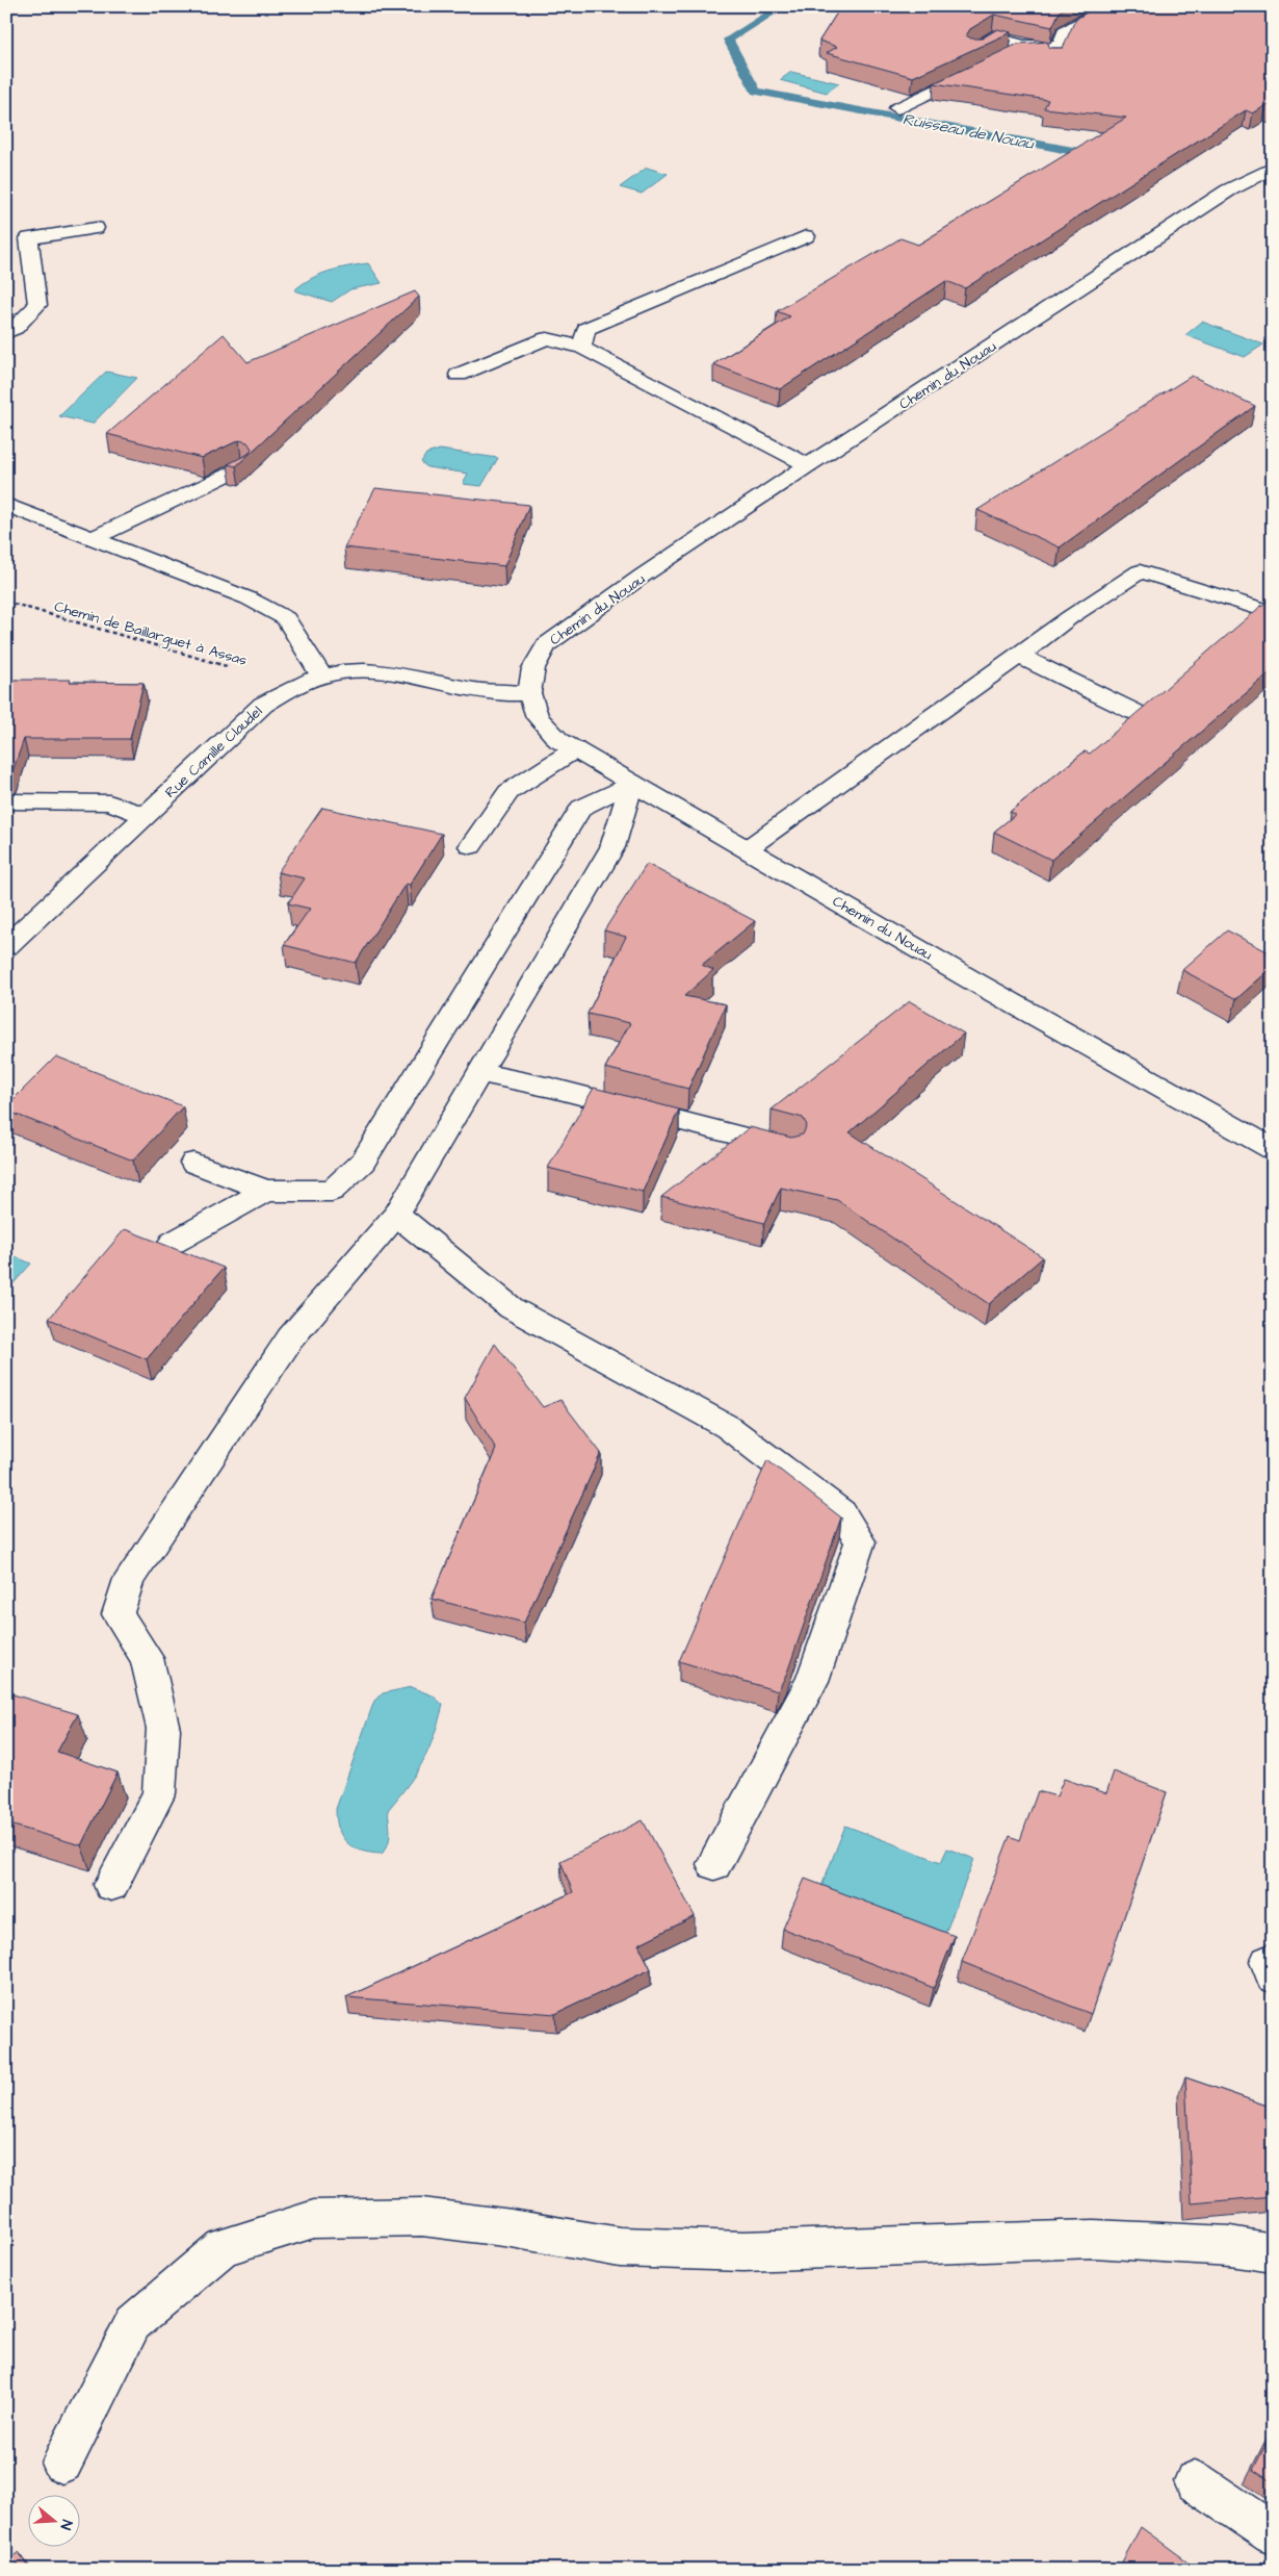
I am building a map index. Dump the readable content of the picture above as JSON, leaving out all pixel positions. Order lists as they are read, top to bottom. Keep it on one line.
{"streets":{"street":["Chemin du Nouau","Rue Camille Claudel"],"path":["Chemin de Baillarguet à Assas"]},"crossings":[["Chemin du Nouau","Rue Camille Claudel"]],"water":["Ruisseau de Nouau"],"north":"right"}
